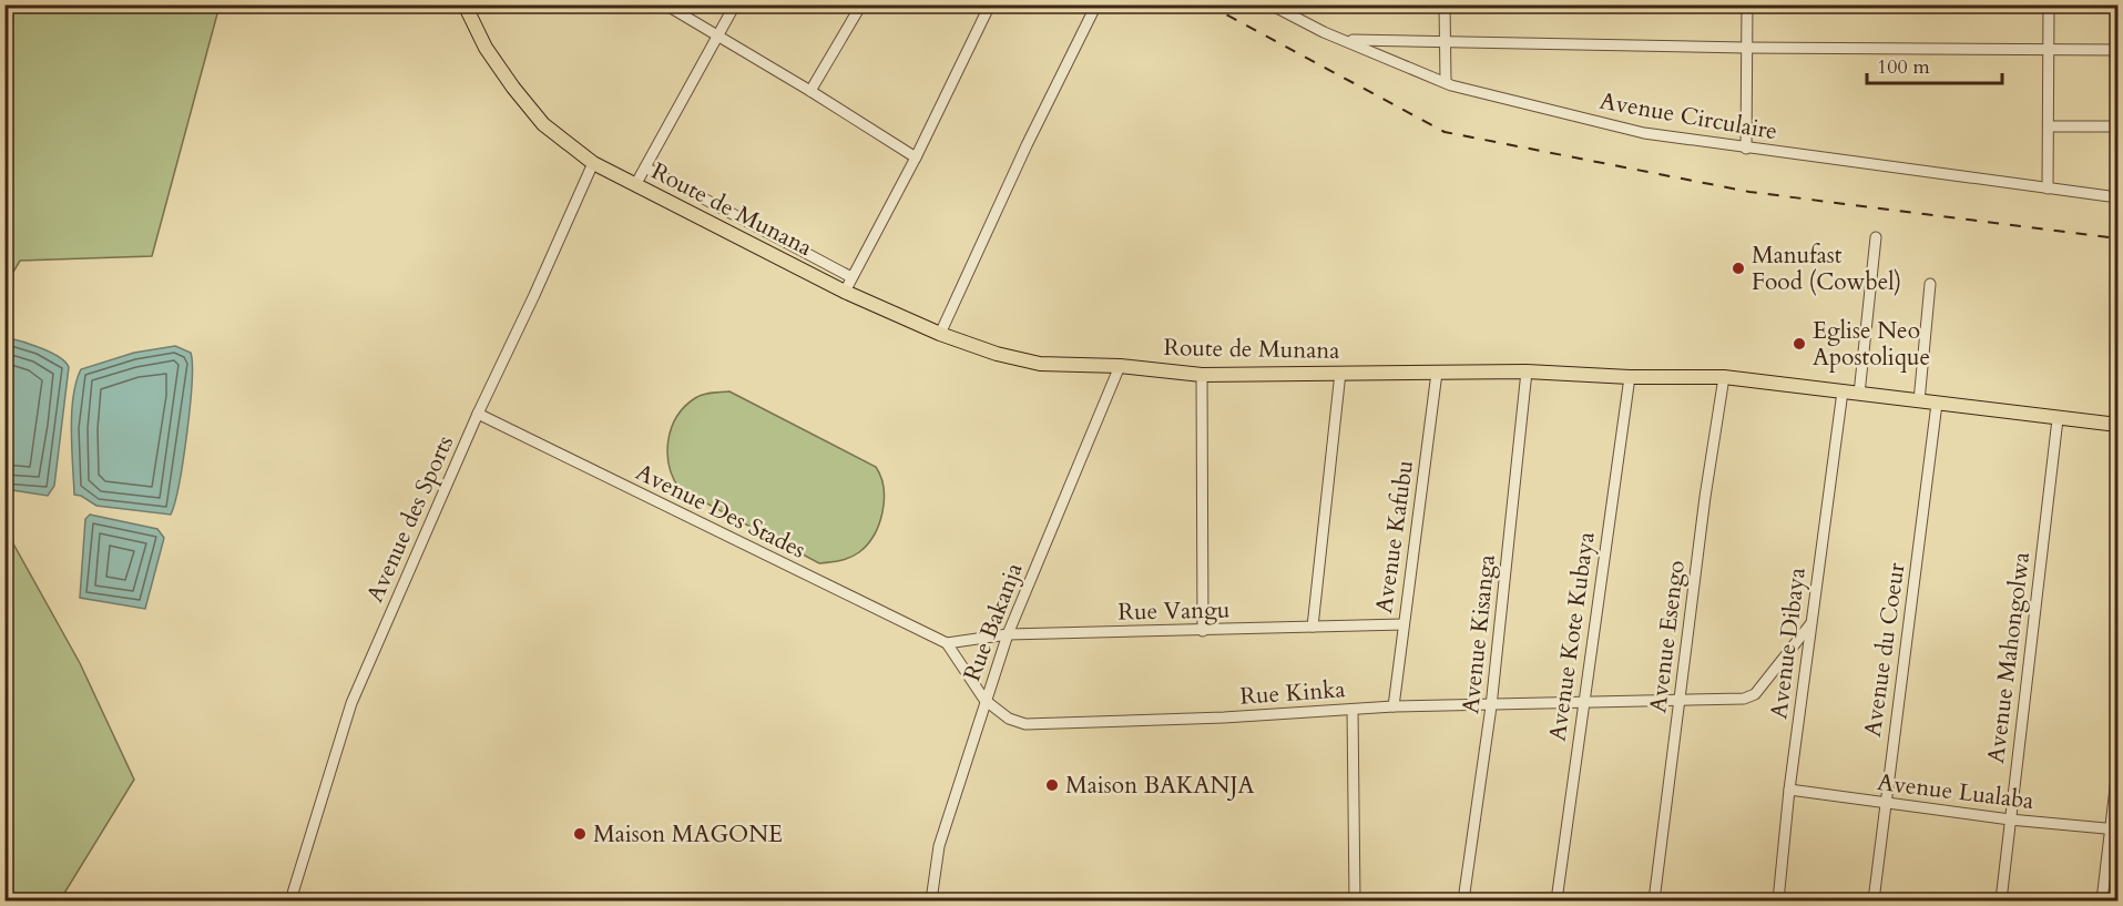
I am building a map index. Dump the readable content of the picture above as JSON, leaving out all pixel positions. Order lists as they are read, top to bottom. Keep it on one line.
{"streets":{"main road":["Route de Munana"],"street":["Avenue Circulaire","Avenue Des Stades","Avenue des Sports","Avenue Kafubu","Rue Vangu","Rue Bakanja","Avenue Kisanga","Avenue Kote Kubaya","Avenue Esengo","Avenue Dibaya","Avenue du Coeur","Avenue Mahongolwa","Rue Kinka","Avenue Lualaba"]},"crossings":[["Route de Munana","Avenue des Sports"],["Route de Munana","Avenue Kafubu"],["Route de Munana","Rue Bakanja"],["Route de Munana","Avenue Kisanga"],["Route de Munana","Avenue Kote Kubaya"],["Route de Munana","Avenue Esengo"],["Route de Munana","Avenue Dibaya"],["Route de Munana","Avenue du Coeur"],["Route de Munana","Avenue Mahongolwa"],["Avenue Des Stades","Avenue des Sports"],["Avenue Des Stades","Rue Vangu"],["Avenue Des Stades","Rue Kinka"],["Avenue Kafubu","Rue Vangu"],["Avenue Kafubu","Rue Kinka"],["Rue Vangu","Rue Bakanja"],["Rue Vangu","Rue Kinka"],["Rue Bakanja","Rue Kinka"],["Avenue Kisanga","Rue Kinka"],["Avenue Kote Kubaya","Rue Kinka"],["Avenue Esengo","Rue Kinka"],["Avenue Dibaya","Rue Kinka"],["Avenue Dibaya","Avenue Lualaba"],["Avenue du Coeur","Avenue Lualaba"],["Avenue Mahongolwa","Avenue Lualaba"]],"places":["Manufast Food (Cowbel)","Eglise Neo Apostolique","Maison BAKANJA","Maison MAGONE"],"scale_bar":"100 m"}
